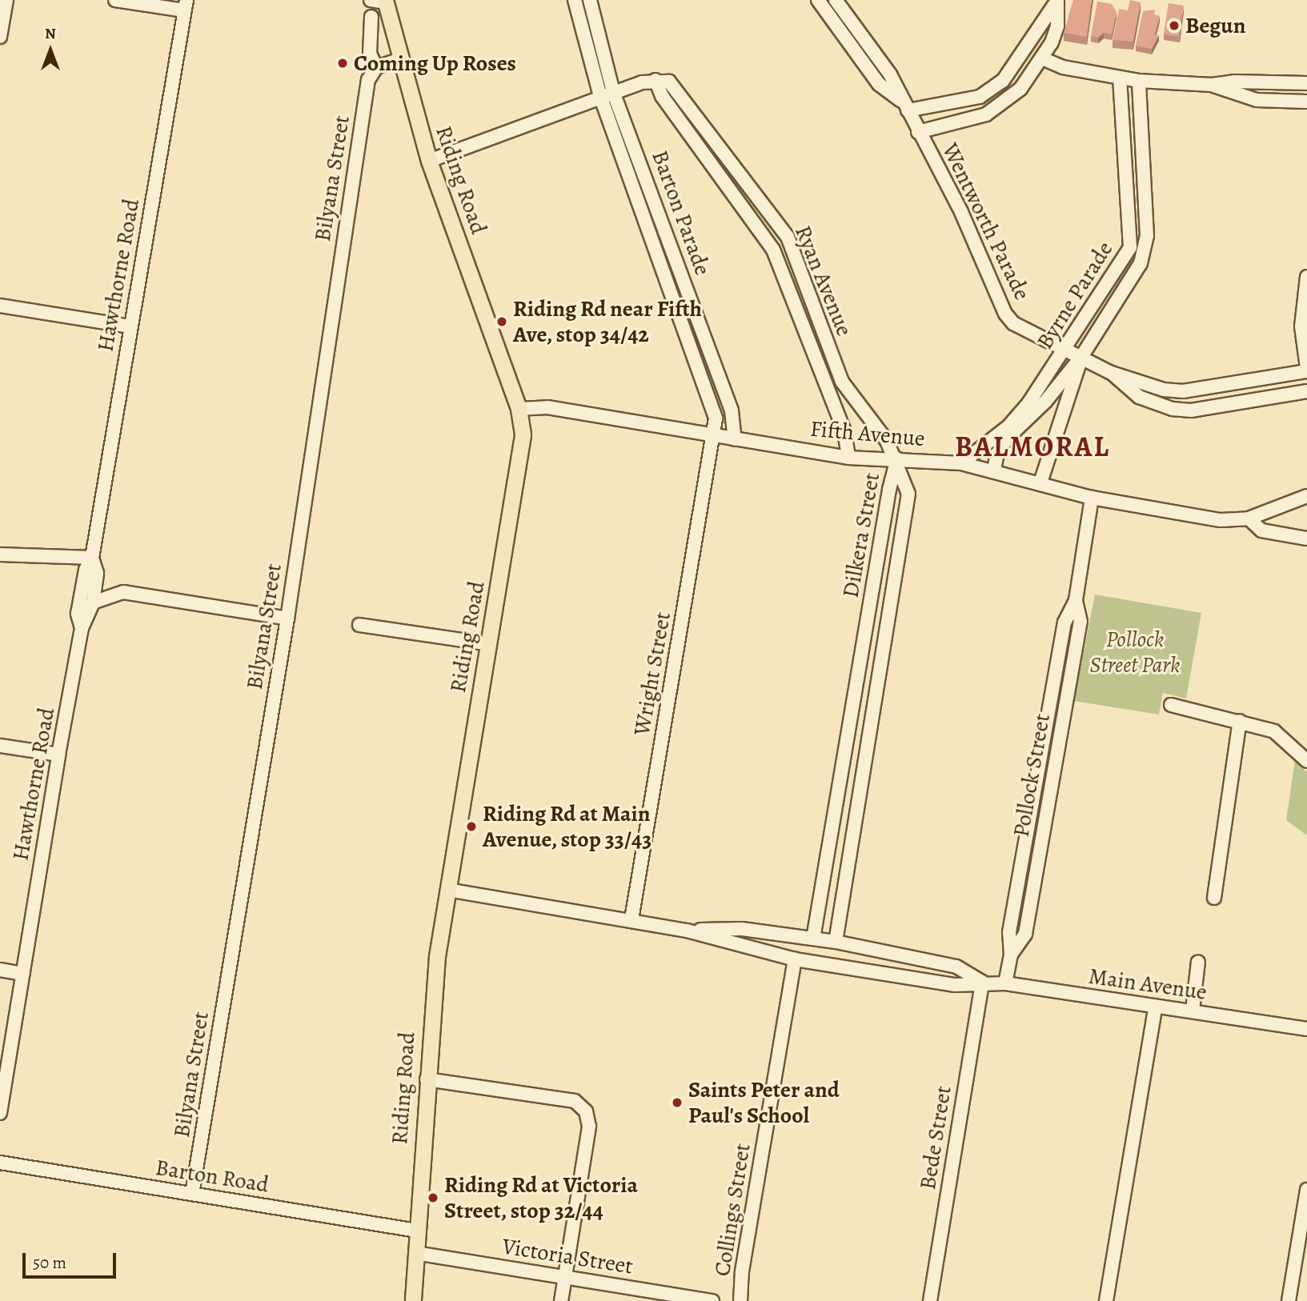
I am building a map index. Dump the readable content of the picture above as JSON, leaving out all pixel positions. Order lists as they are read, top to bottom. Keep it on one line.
{"streets":{"main road":["Riding Road"],"street":["Bilyana Street","Barton Parade","Wentworth Parade","Hawthorne Road","Ryan Avenue","Byrne Parade","Fifth Avenue","Dilkera Street","Wright Street","Pollock Street","Main Avenue","Bede Street","Barton Road","Collings Street","Victoria Street"]},"crossings":[["Bilyana Street","Barton Road"],["Riding Road","Fifth Avenue"],["Riding Road","Main Avenue"],["Riding Road","Barton Road"],["Riding Road","Victoria Street"],["Barton Parade","Fifth Avenue"],["Barton Parade","Wright Street"],["Wentworth Parade","Byrne Parade"],["Ryan Avenue","Fifth Avenue"],["Ryan Avenue","Dilkera Street"],["Byrne Parade","Fifth Avenue"],["Fifth Avenue","Dilkera Street"],["Fifth Avenue","Wright Street"],["Fifth Avenue","Pollock Street"],["Dilkera Street","Main Avenue"],["Wright Street","Main Avenue"],["Pollock Street","Main Avenue"],["Main Avenue","Bede Street"],["Main Avenue","Collings Street"]],"districts":["BALMORAL"],"parks":["Pollock Street Park"],"places":["Begun","Coming Up Roses","Riding Rd near Fifth Ave, stop 34/42","Riding Rd at Main Avenue, stop 33/43","Saints Peter and Paul's School","Riding Rd at Victoria Street, stop 32/44"],"scale_bar":"50 m","north":"top"}
